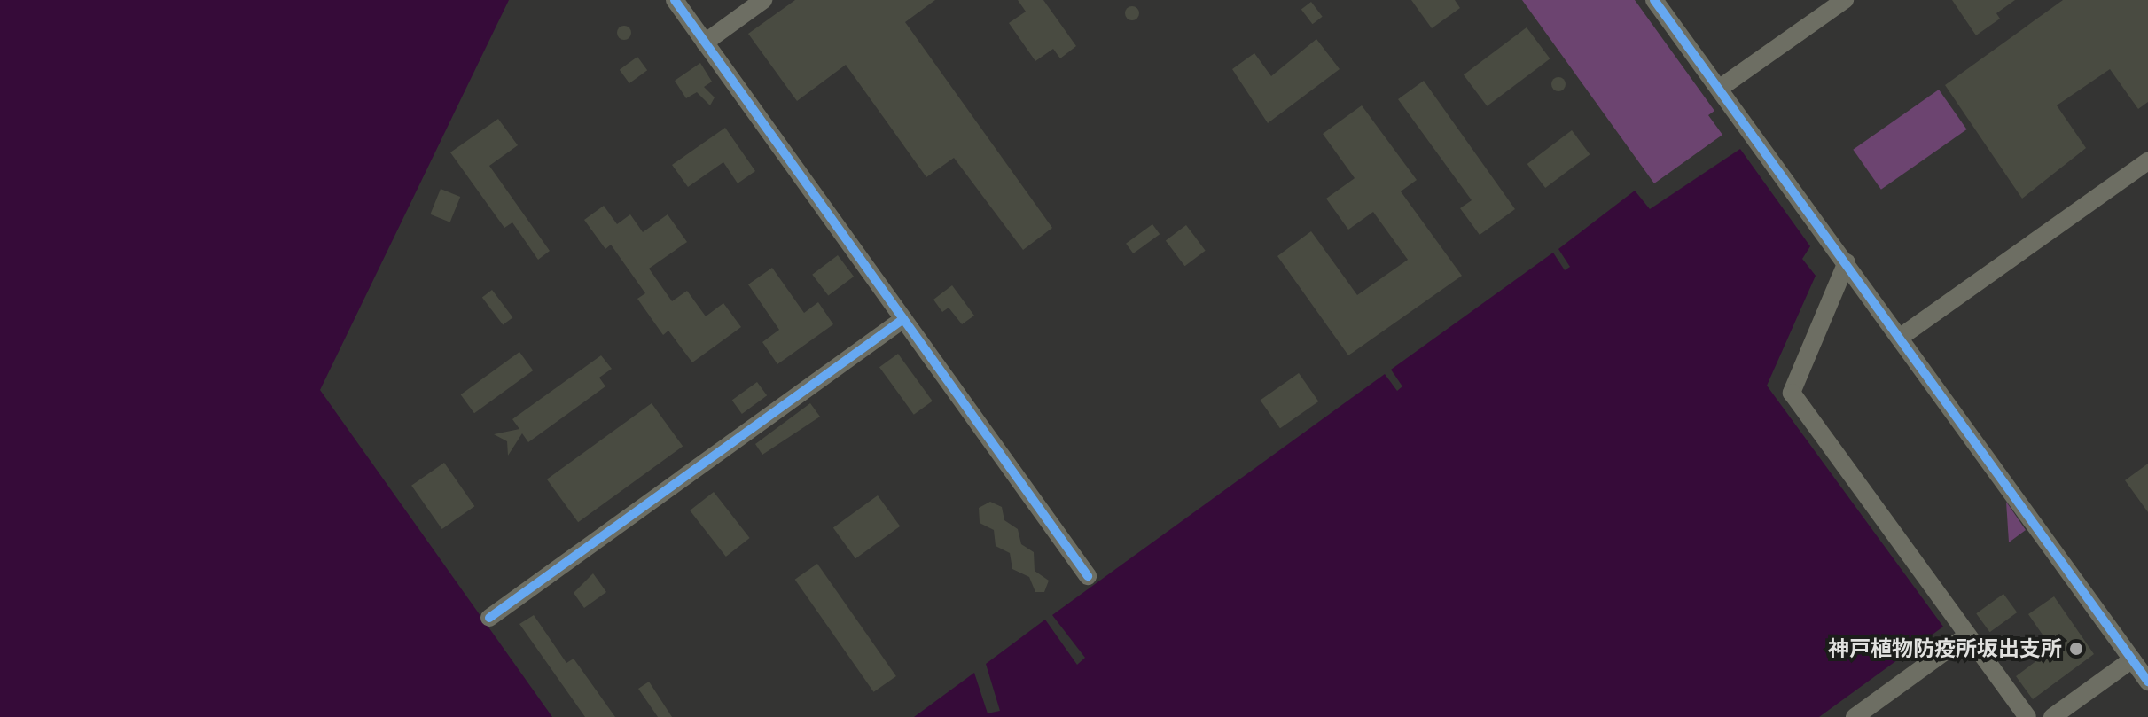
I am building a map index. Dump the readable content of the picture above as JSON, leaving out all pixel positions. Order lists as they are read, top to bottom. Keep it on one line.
{"places":["神戸植物防疫所坂出支所"]}
